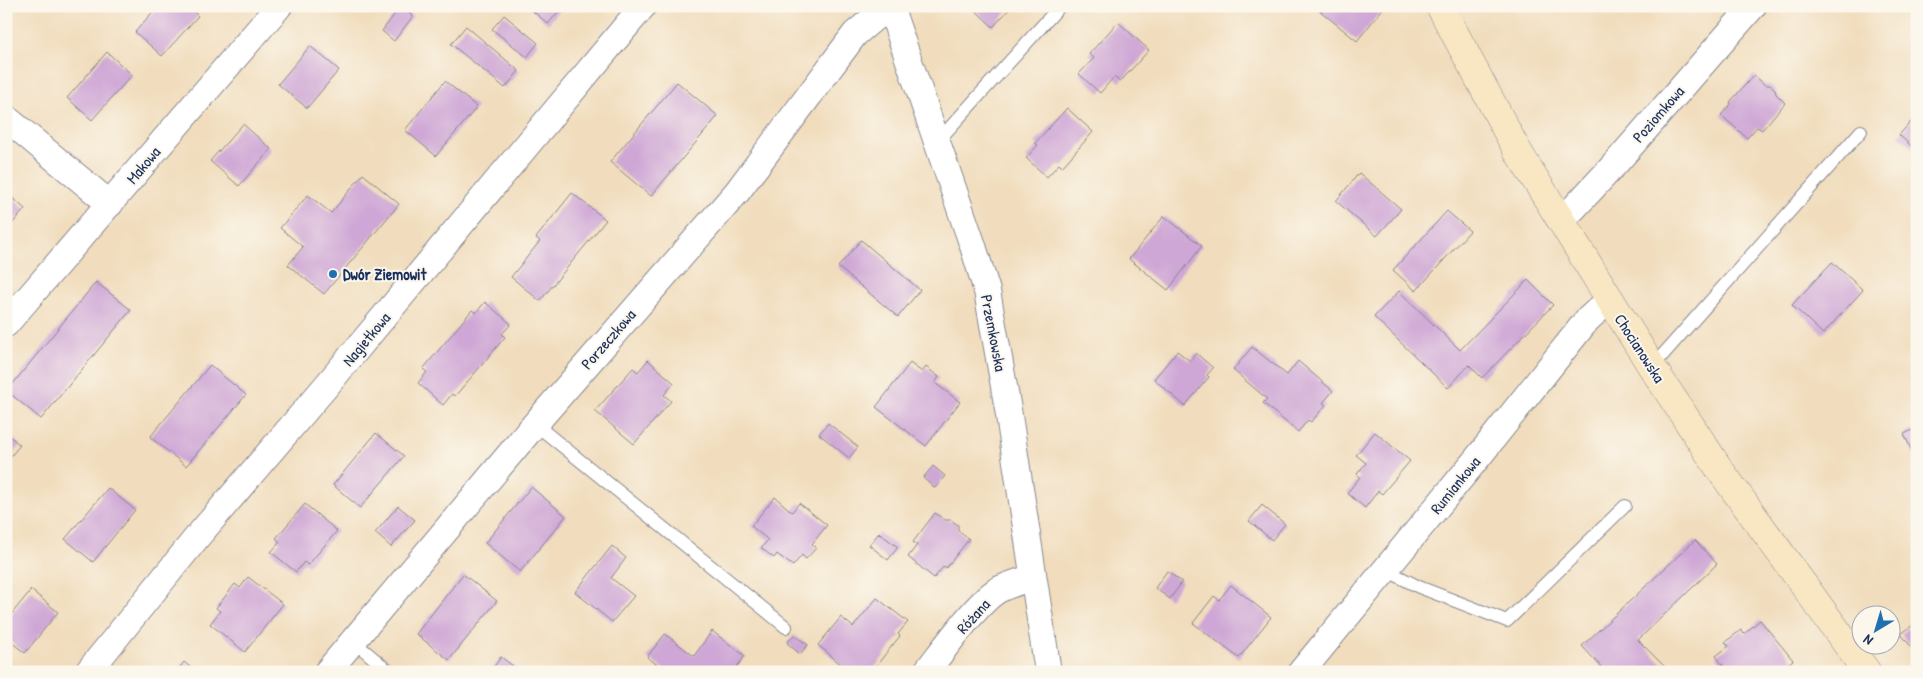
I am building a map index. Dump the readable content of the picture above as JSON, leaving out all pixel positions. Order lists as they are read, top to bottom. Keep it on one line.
{"streets":{"street":["Poziomkowa","Makowa","Przemkowska","Nagietkowa","Porzeczkowa","Chocianowska","Rumiankowa","Różana"]},"crossings":[["Poziomkowa","Chocianowska"],["Przemkowska","Porzeczkowa"],["Przemkowska","Różana"],["Chocianowska","Rumiankowa"]],"places":["Dwór Ziemowit"],"north":"bottom left"}
